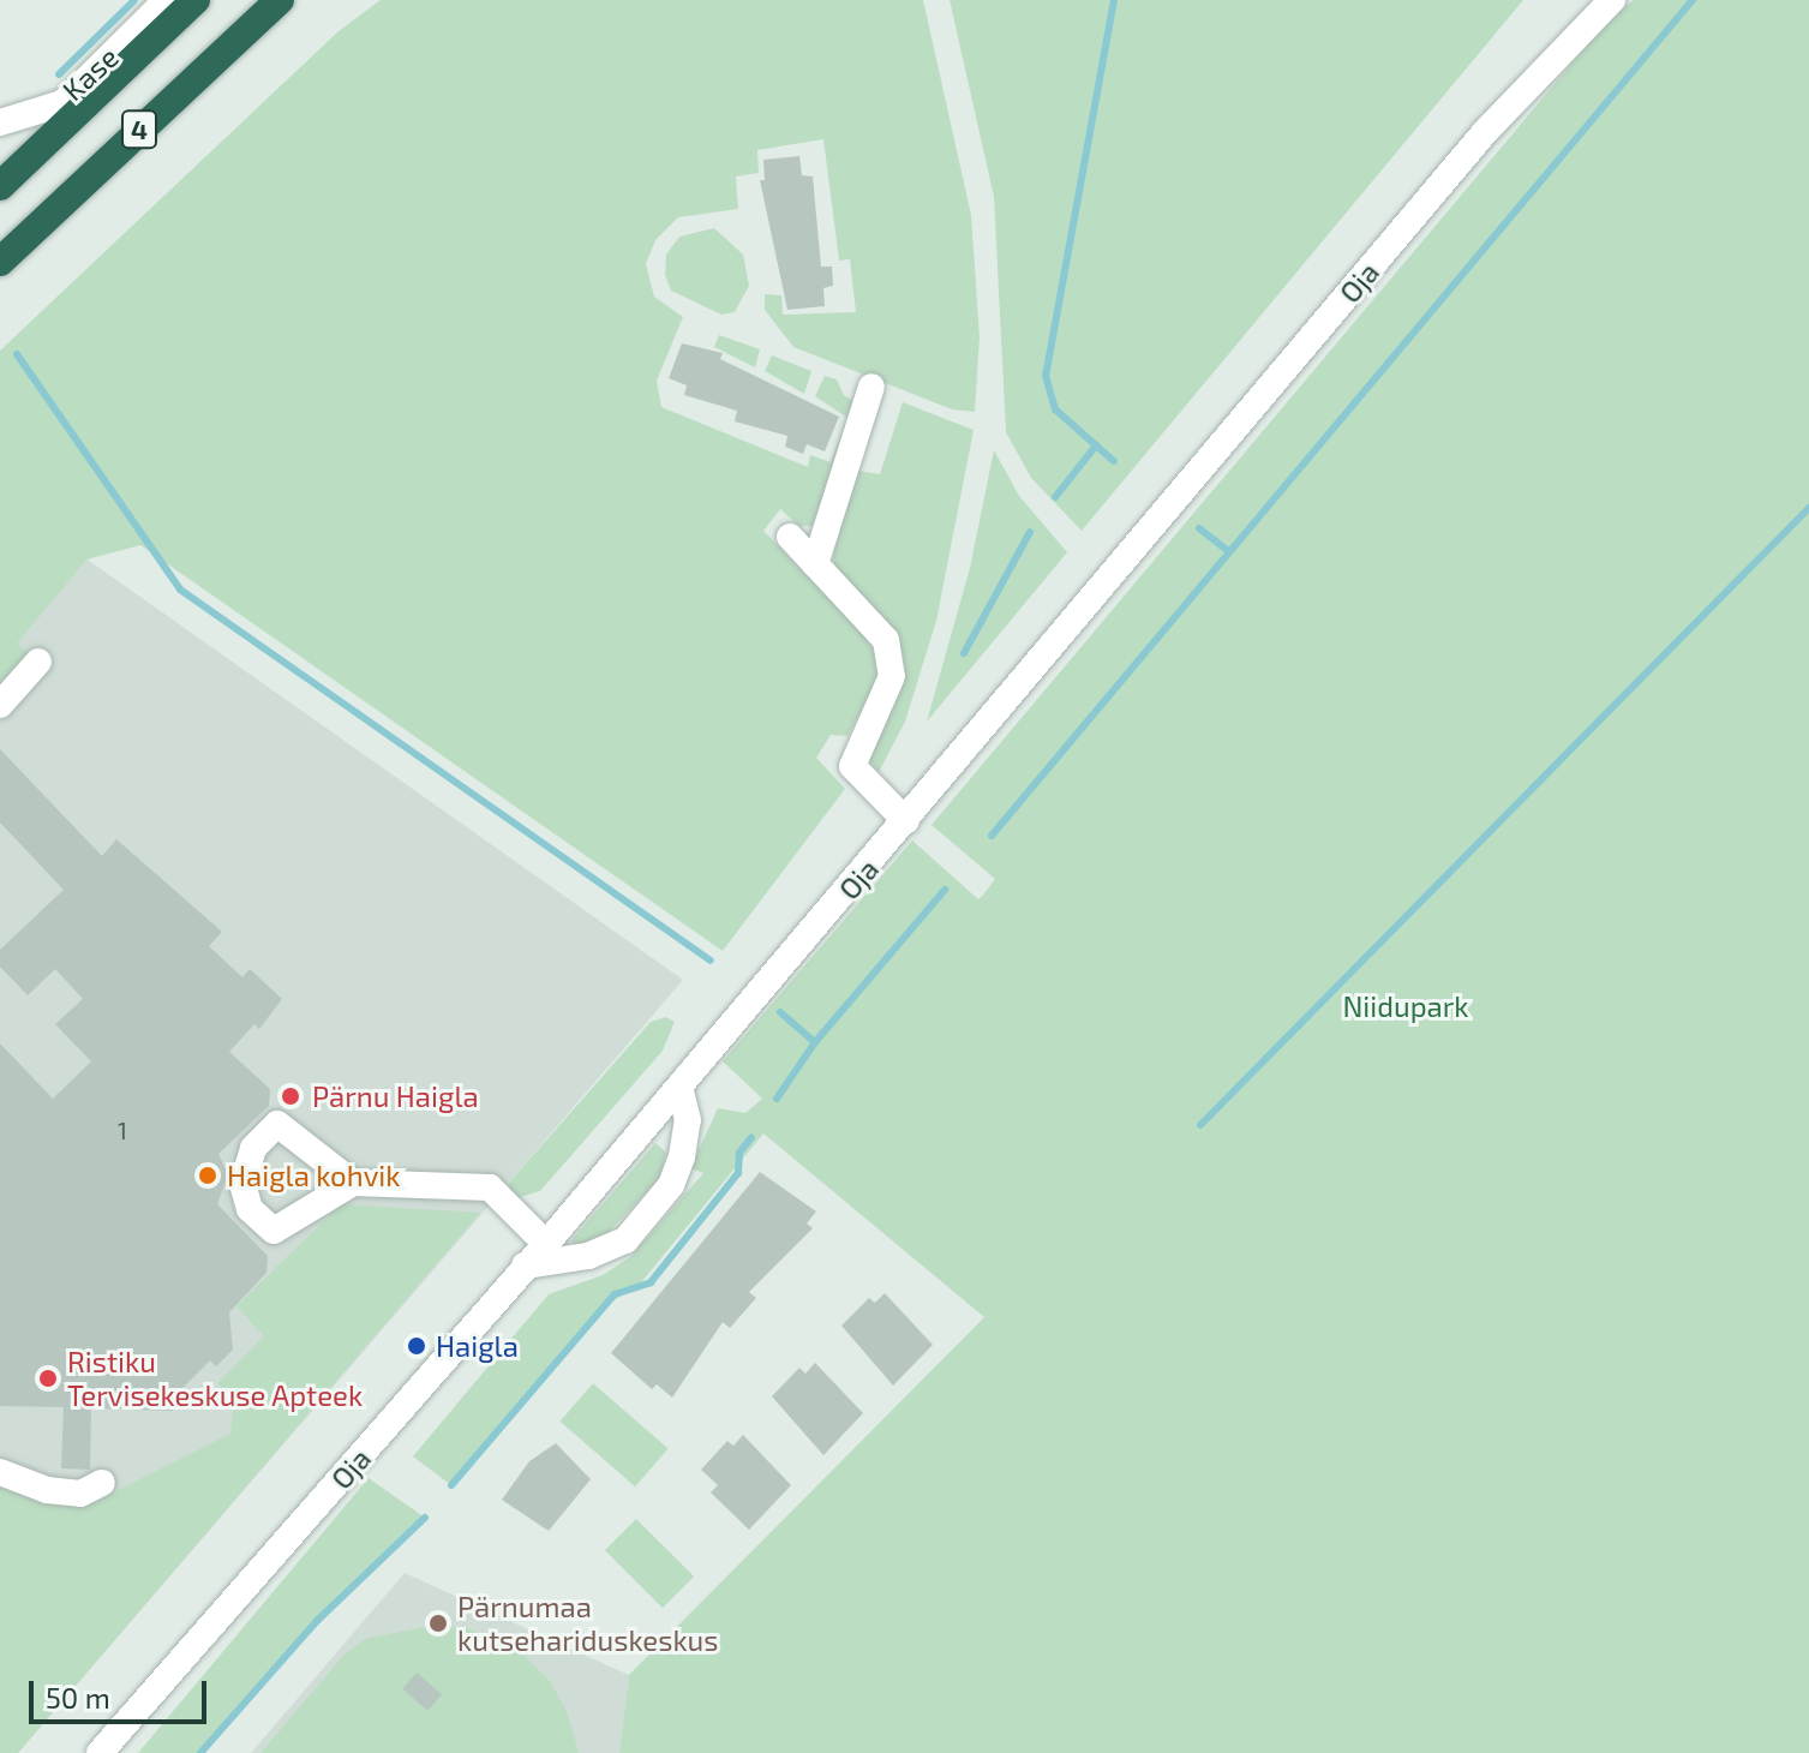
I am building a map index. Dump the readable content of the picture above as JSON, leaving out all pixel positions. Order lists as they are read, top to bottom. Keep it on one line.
{"streets":{"highway":["4"],"street":["Kase","Oja"]},"parks":["Niidupark"],"places":["Pärnu Haigla","Haigla kohvik","Haigla","Ristiku Tervisekeskuse Apteek","Pärnumaa kutsehariduskeskus"],"house_numbers":["1"],"scale_bar":"50 m"}
